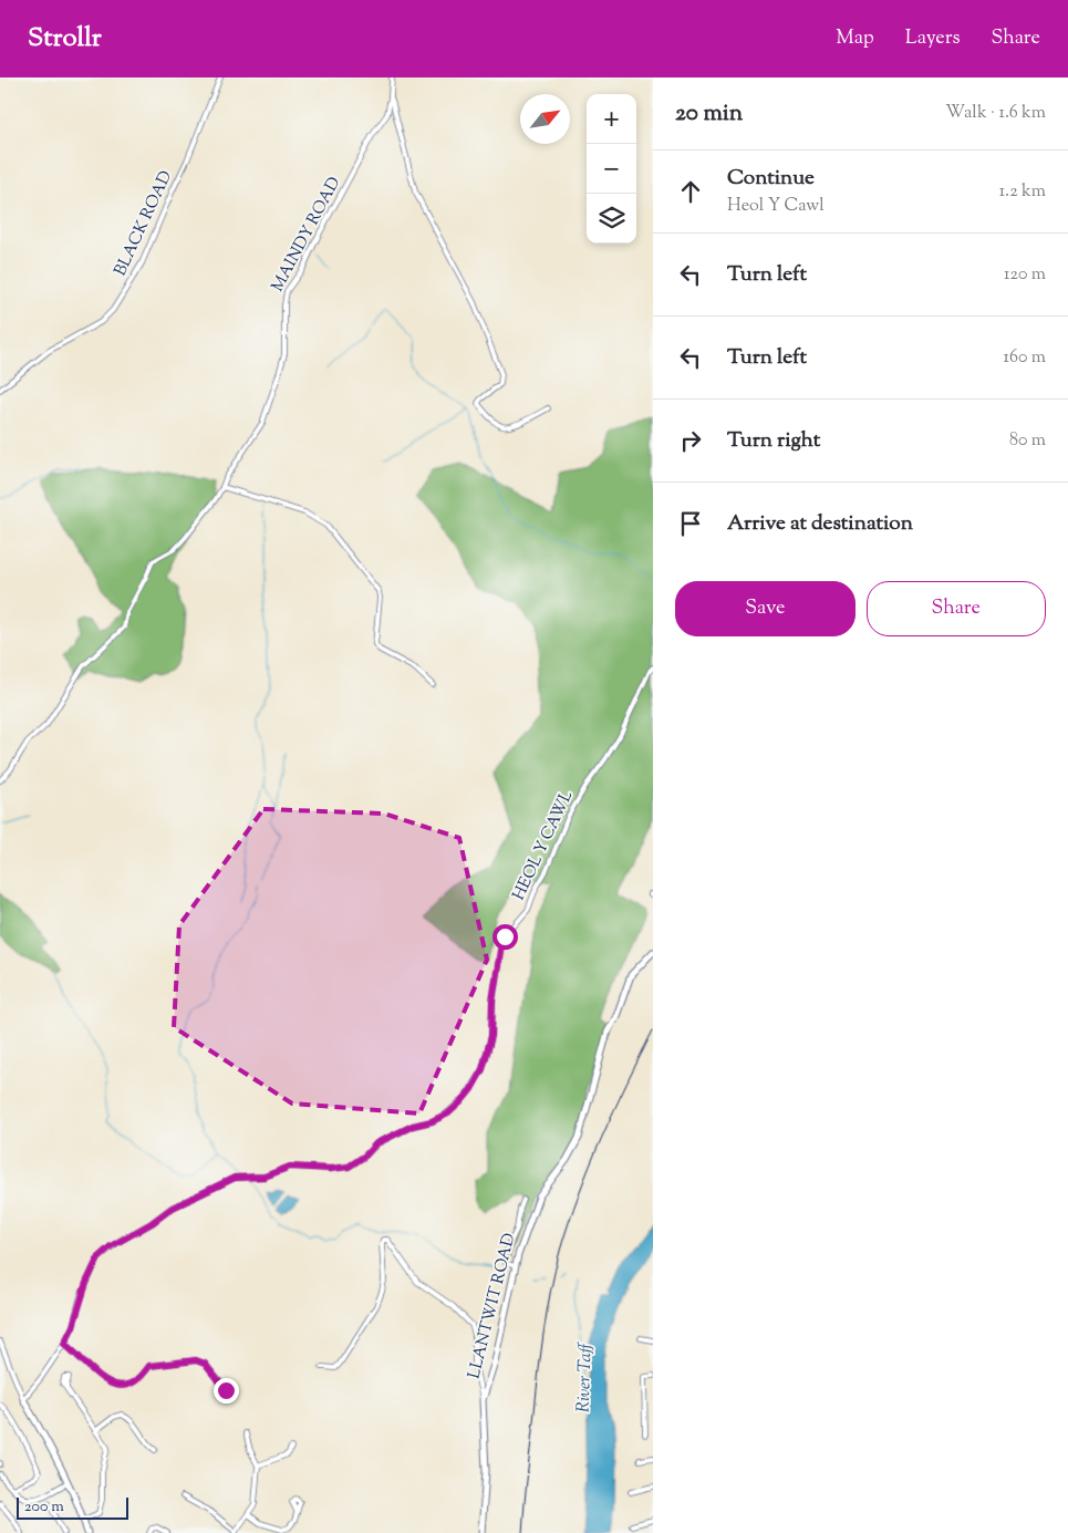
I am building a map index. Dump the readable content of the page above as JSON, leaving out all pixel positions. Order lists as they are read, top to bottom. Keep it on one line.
{"streets":{"main road":["LLANTWIT ROAD"],"street":["BLACK ROAD","MAINDY ROAD","HEOL Y CAWL"]},"water":["River Taff"],"scale_bar":"200 m","north":"top right","page":{"header":"Strollr","nav":["Map","Layers","Share"],"heading":["20 min","Walk · 1.6 km"],"map_buttons":["+","−"],"list":[["Continue","Heol Y Cawl","1.2 km"],["Turn left","120 m"],["Turn left","160 m"],["Turn right","80 m"],"Arrive at destination"],"buttons":["Save","Share"],"scale":"200 m"}}
